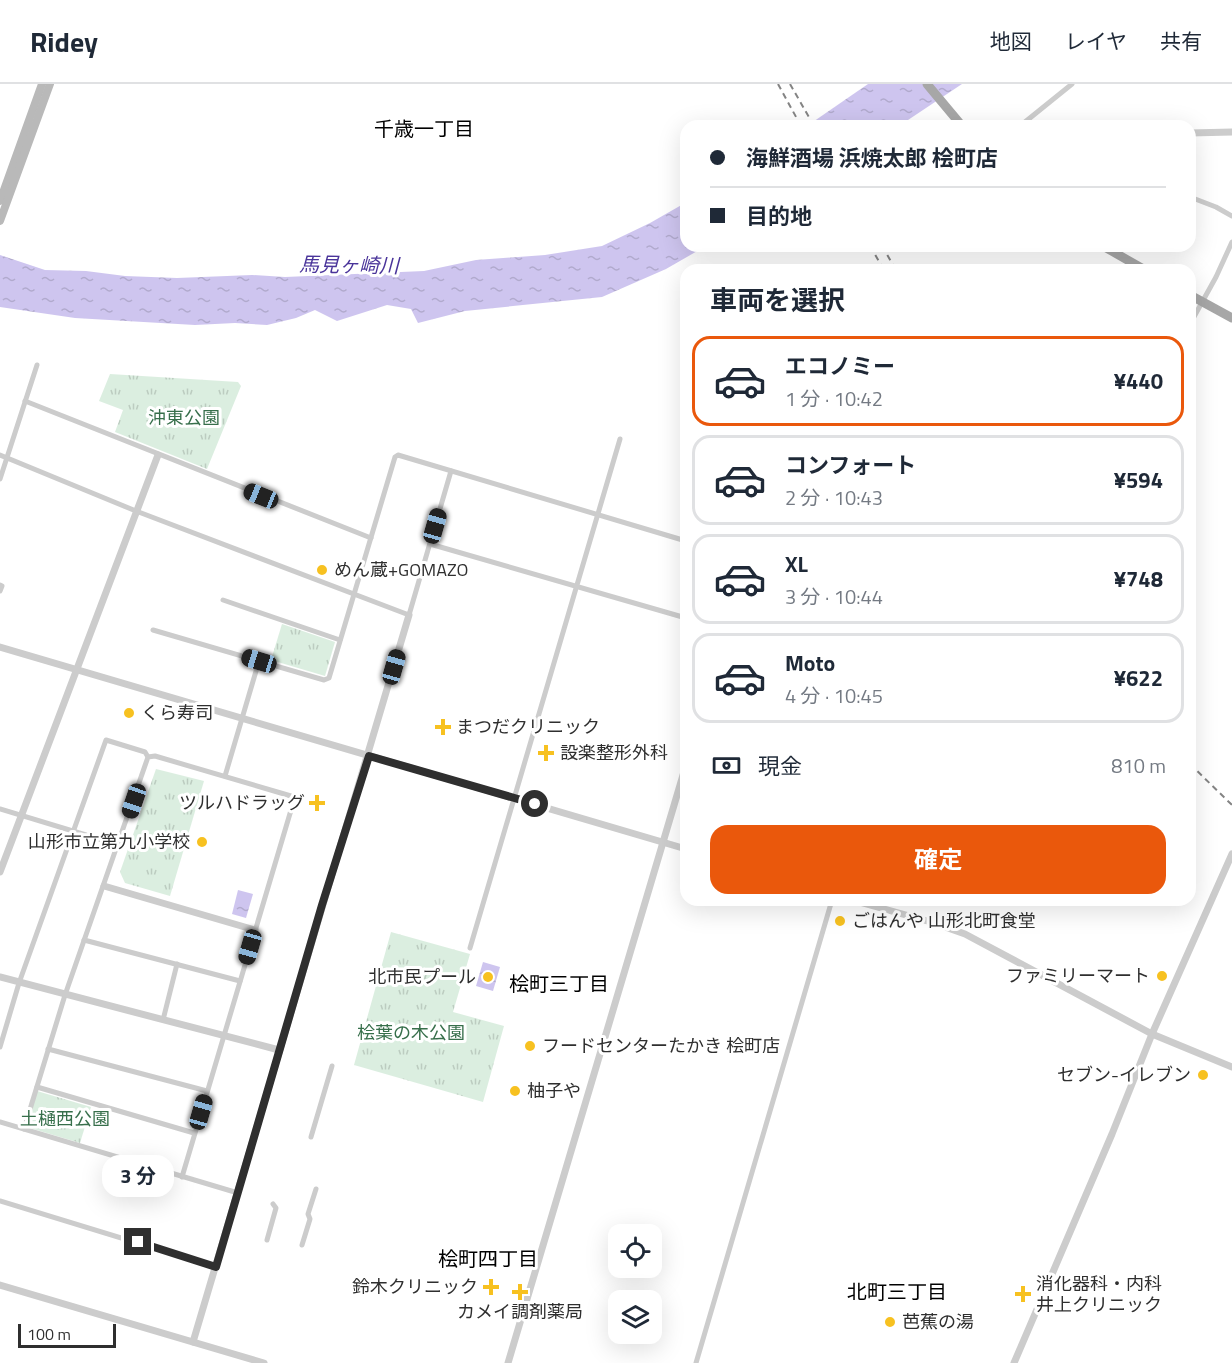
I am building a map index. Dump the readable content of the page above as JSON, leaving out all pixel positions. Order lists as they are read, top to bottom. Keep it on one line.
{"districts":["千歳一丁目","桧町三丁目","桧町四丁目","北町三丁目"],"water":["馬見ヶ崎川"],"parks":["沖東公園","桧葉の木公園","土樋西公園"],"places":{"other":["めん蔵+GOMAZO","くら寿司","山形市立第九小学校","ごはんや 山形北町食堂","ファミリーマート","北市民プール","フードセンターたかき 桧町店","セブン-イレブン","柚子や","芭蕉の湯"],"health":["まつだクリニック","設楽整形外科","ツルハドラッグ","鈴木クリニック","カメイ調剤薬局","消化器科・内科 井上クリニック"]},"scale_bar":"100 m","page":{"header":"Ridey","nav":["地図","レイヤ","共有"],"banner":["海鮮酒場 浜焼太郎 桧町店","目的地"],"heading":"車両を選択","list":[{"name":"エコノミー","note":"1 分 · 10:42","value":"¥440"},{"name":"コンフォート","note":"2 分 · 10:43","value":"¥594"},{"name":"XL","note":"3 分 · 10:44","value":"¥748"},{"name":"Moto","note":"4 分 · 10:45","value":"¥622"}],"pay":["現金","810 m"],"buttons":"確定","bubble":"3 分","scale":"100 m"}}
